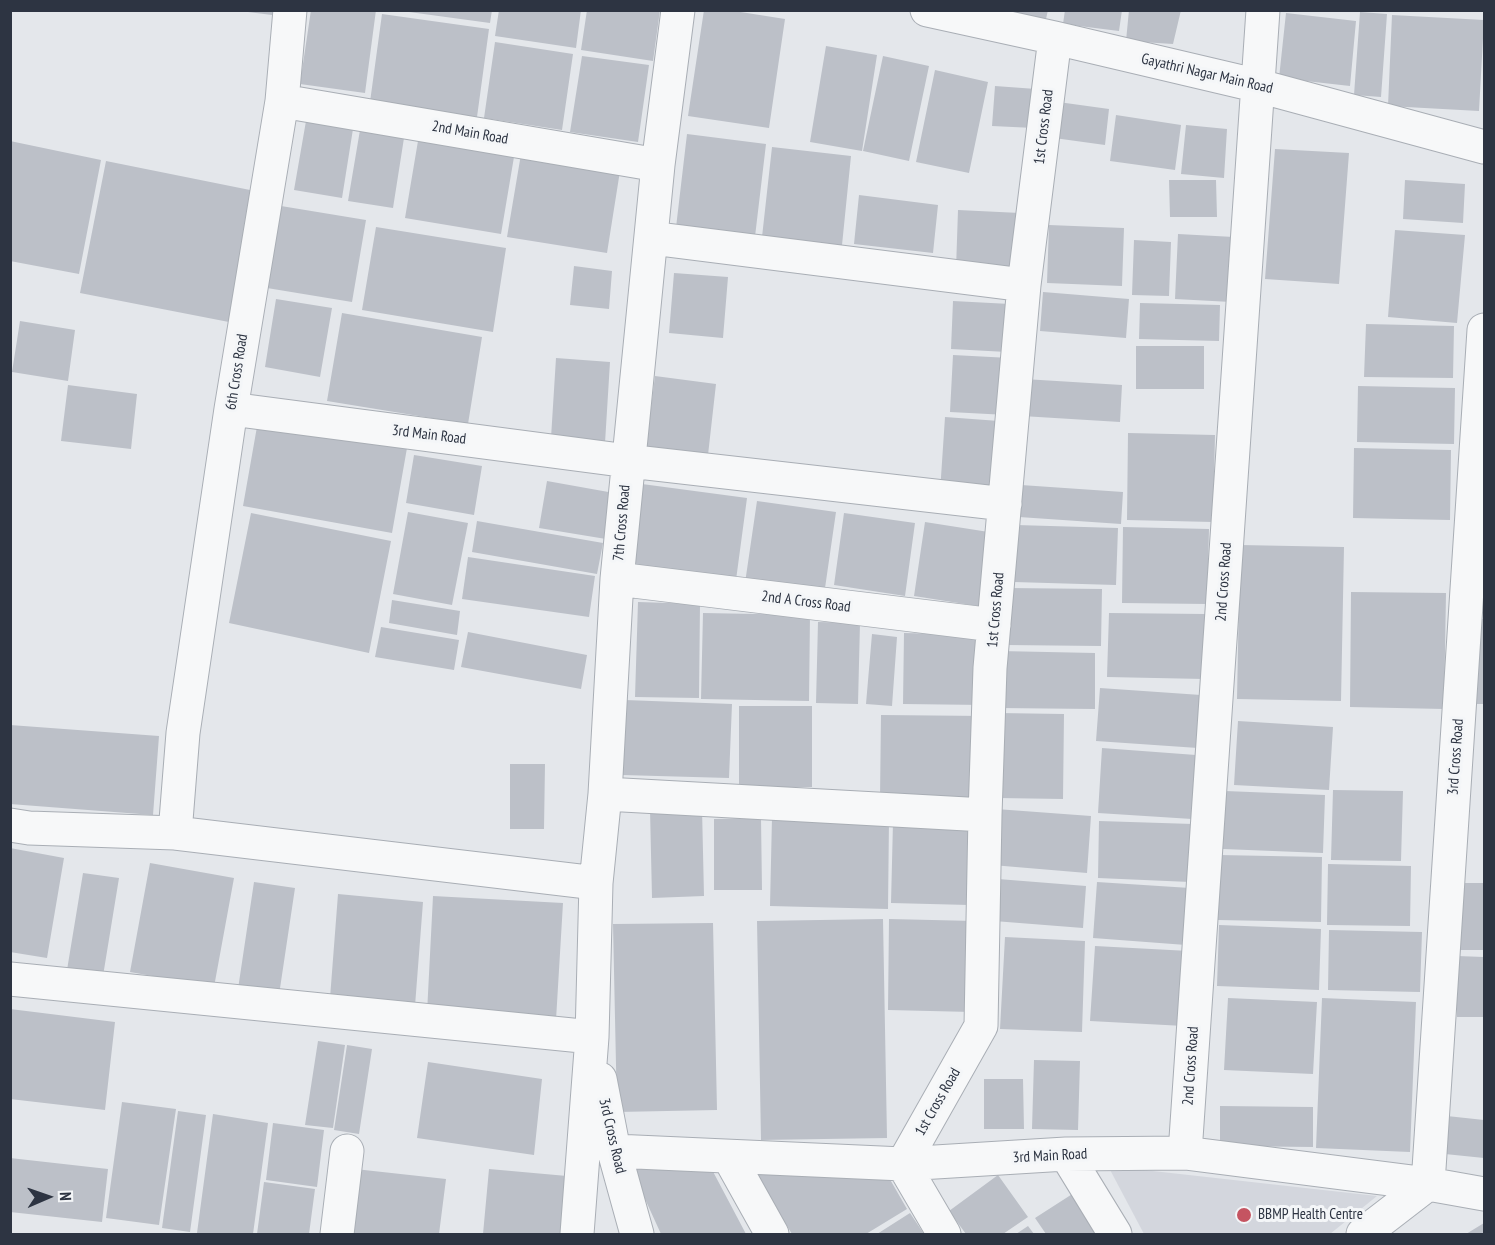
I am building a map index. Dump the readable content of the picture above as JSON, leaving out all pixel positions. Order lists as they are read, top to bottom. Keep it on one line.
{"streets":{"street":["Gayathri Nagar Main Road","1st Cross Road","2nd Main Road","6th Cross Road","3rd Main Road","7th Cross Road","2nd Cross Road","2nd A Cross Road","3rd Cross Road"]},"crossings":[["Gayathri Nagar Main Road","1st Cross Road"],["Gayathri Nagar Main Road","2nd Cross Road"],["1st Cross Road","3rd Main Road"],["1st Cross Road","2nd A Cross Road"],["2nd Main Road","6th Cross Road"],["2nd Main Road","7th Cross Road"],["6th Cross Road","3rd Main Road"],["3rd Main Road","7th Cross Road"],["3rd Main Road","2nd Cross Road"],["3rd Main Road","3rd Cross Road"],["7th Cross Road","2nd A Cross Road"],["7th Cross Road","3rd Cross Road"]],"places":["BBMP Health Centre"],"north":"right"}
